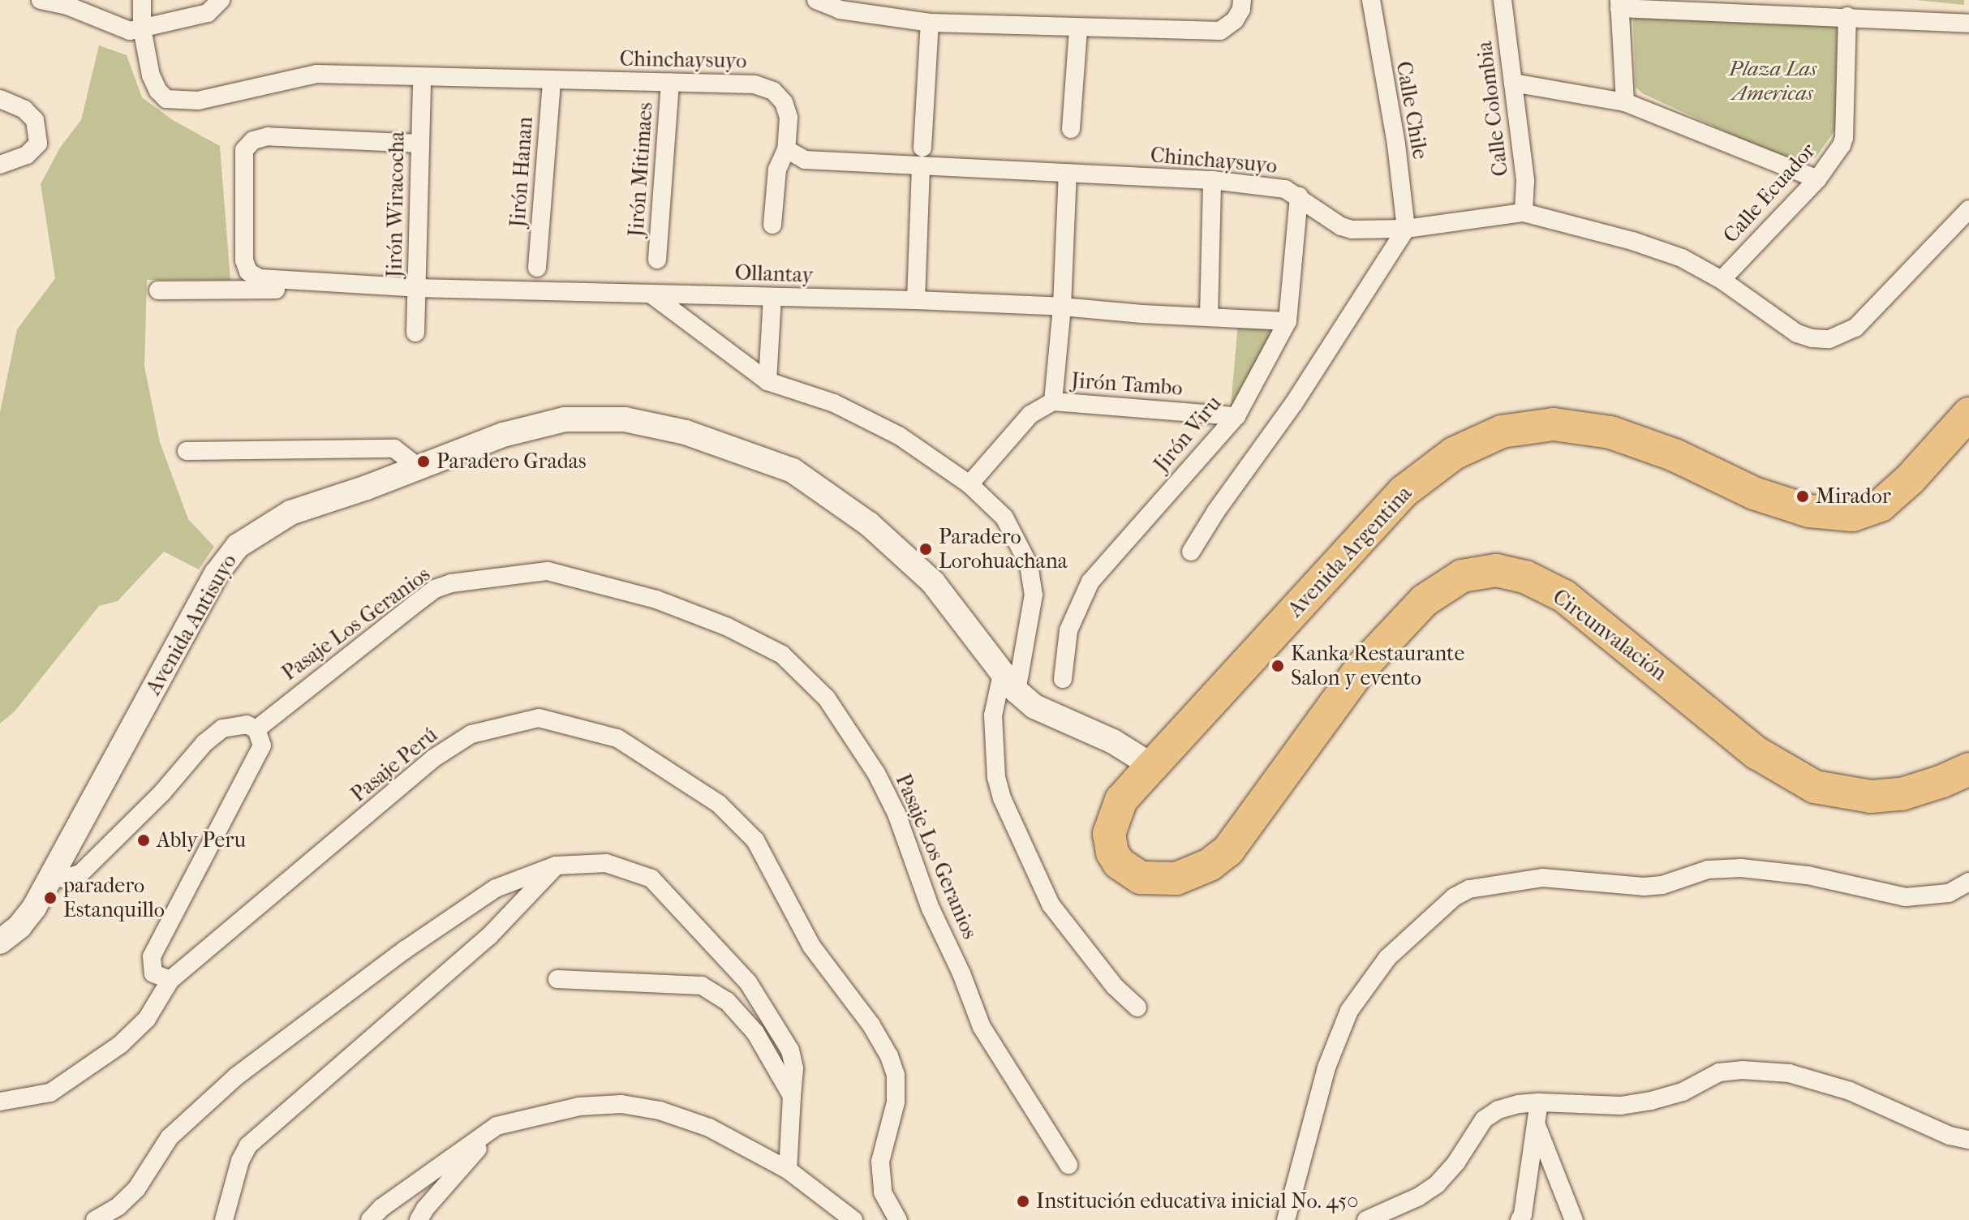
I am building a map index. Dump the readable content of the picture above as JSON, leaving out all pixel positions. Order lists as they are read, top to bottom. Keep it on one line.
{"streets":{"highway":["Avenida Argentina","Circunvalación"],"street":["Chinchaysuyo","Calle Colombia","Calle Chile","Jirón Mitimaes","Jirón Hanan","Calle Ecuador","Jirón Wiracocha","Ollantay","Jirón Tambo","Jirón Viru","Pasaje Los Geranios","Avenida Antisuyo","Pasaje Perú"]},"crossings":[["Chinchaysuyo","Calle Colombia"],["Chinchaysuyo","Calle Chile"],["Chinchaysuyo","Jirón Mitimaes"],["Chinchaysuyo","Jirón Hanan"],["Chinchaysuyo","Jirón Wiracocha"],["Chinchaysuyo","Jirón Viru"],["Jirón Wiracocha","Ollantay"],["Ollantay","Jirón Viru"],["Jirón Tambo","Jirón Viru"],["Avenida Argentina","Avenida Antisuyo"],["Avenida Argentina","Circunvalación"],["Avenida Antisuyo","Circunvalación"]],"parks":["Plaza Las Americas"],"places":["Paradero Gradas","Mirador","Paradero Lorohuachana","Kanka Restaurante Salon y evento","Ably Peru","paradero Estanquillo","Institución educativa inicial No. 450"]}
